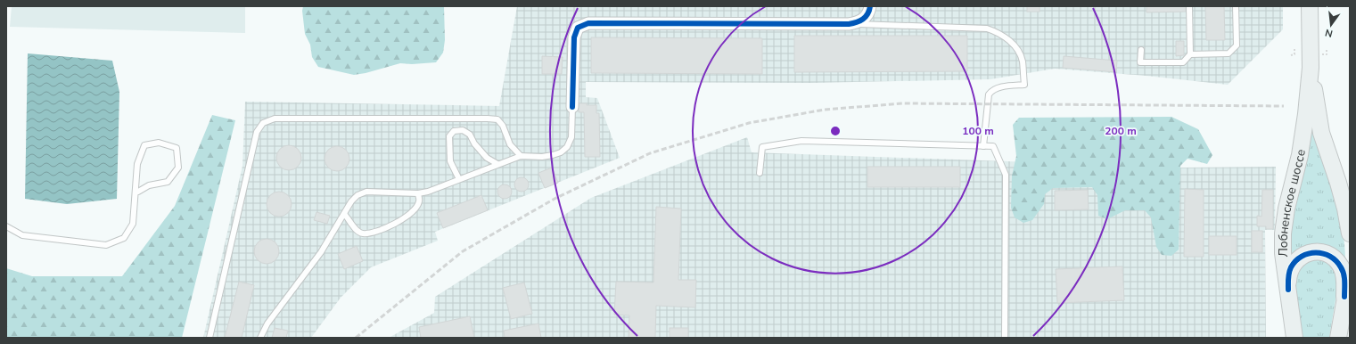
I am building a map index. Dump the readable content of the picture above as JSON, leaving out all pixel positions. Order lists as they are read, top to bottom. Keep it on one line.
{"streets":{"main road":["Лобненское шоссе"]},"north":"bottom","rings":["100 m","200 m"]}
